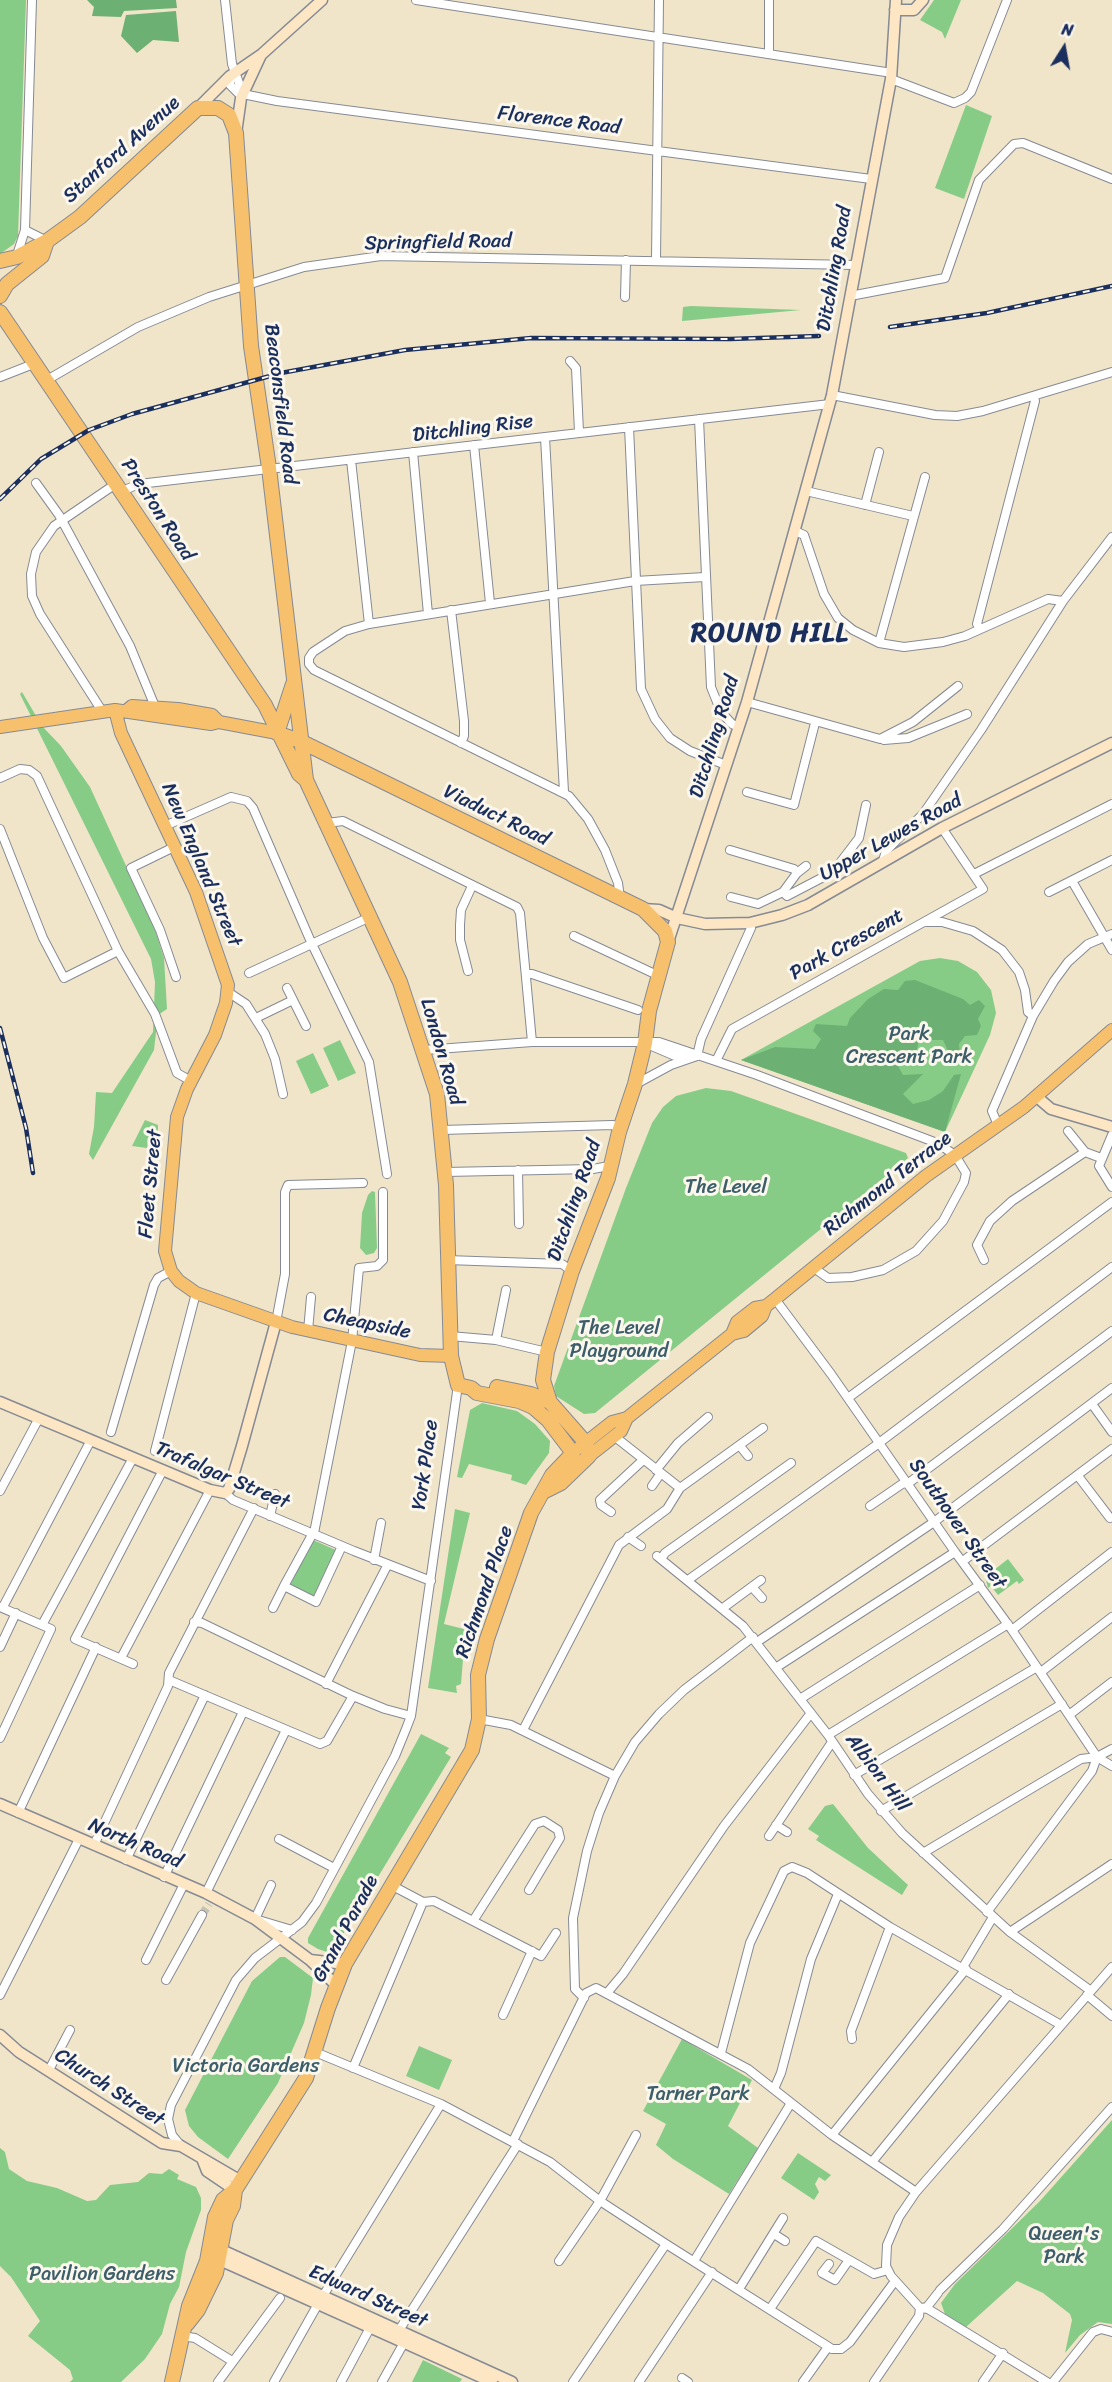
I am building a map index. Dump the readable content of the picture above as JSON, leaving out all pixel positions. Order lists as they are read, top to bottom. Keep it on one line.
{"streets":{"highway":["Stanford Avenue","Ditchling Road","Beaconsfield Road","Preston Road","Viaduct Road","London Road","York Place","Richmond Place","Grand Parade"],"main road":["New England Street","Fleet Street","Richmond Terrace","Cheapside"],"street":["Florence Road","Springfield Road","Ditchling Rise","Upper Lewes Road","Park Crescent","Trafalgar Street","Southover Street","Albion Hill","North Road","Church Street","Edward Street"]},"crossings":[["Florence Road","Stanford Avenue"],["Florence Road","Ditchling Road"],["Florence Road","Beaconsfield Road"],["Stanford Avenue","Beaconsfield Road"],["Springfield Road","Ditchling Road"],["Springfield Road","Beaconsfield Road"],["Springfield Road","Preston Road"],["Ditchling Road","Ditchling Rise"],["Ditchling Road","Viaduct Road"],["Ditchling Road","Upper Lewes Road"],["Beaconsfield Road","Ditchling Rise"],["Beaconsfield Road","Preston Road"],["Beaconsfield Road","Viaduct Road"],["Beaconsfield Road","London Road"],["Ditchling Rise","Preston Road"],["Ditchling Rise","New England Street"],["Preston Road","Viaduct Road"],["Preston Road","London Road"],["Viaduct Road","Upper Lewes Road"],["Viaduct Road","London Road"],["New England Street","Fleet Street"],["London Road","Cheapside"],["London Road","York Place"],["Richmond Terrace","Southover Street"],["Cheapside","York Place"],["York Place","Trafalgar Street"],["York Place","North Road"],["York Place","Church Street"],["Richmond Place","Grand Parade"],["North Road","Grand Parade"],["Grand Parade","Church Street"],["Grand Parade","Edward Street"]],"districts":["ROUND HILL"],"parks":["Park Crescent Park","The Level","The Level Playground","Victoria Gardens","Tarner Park","Queen's Park","Pavilion Gardens"],"north":"top"}
